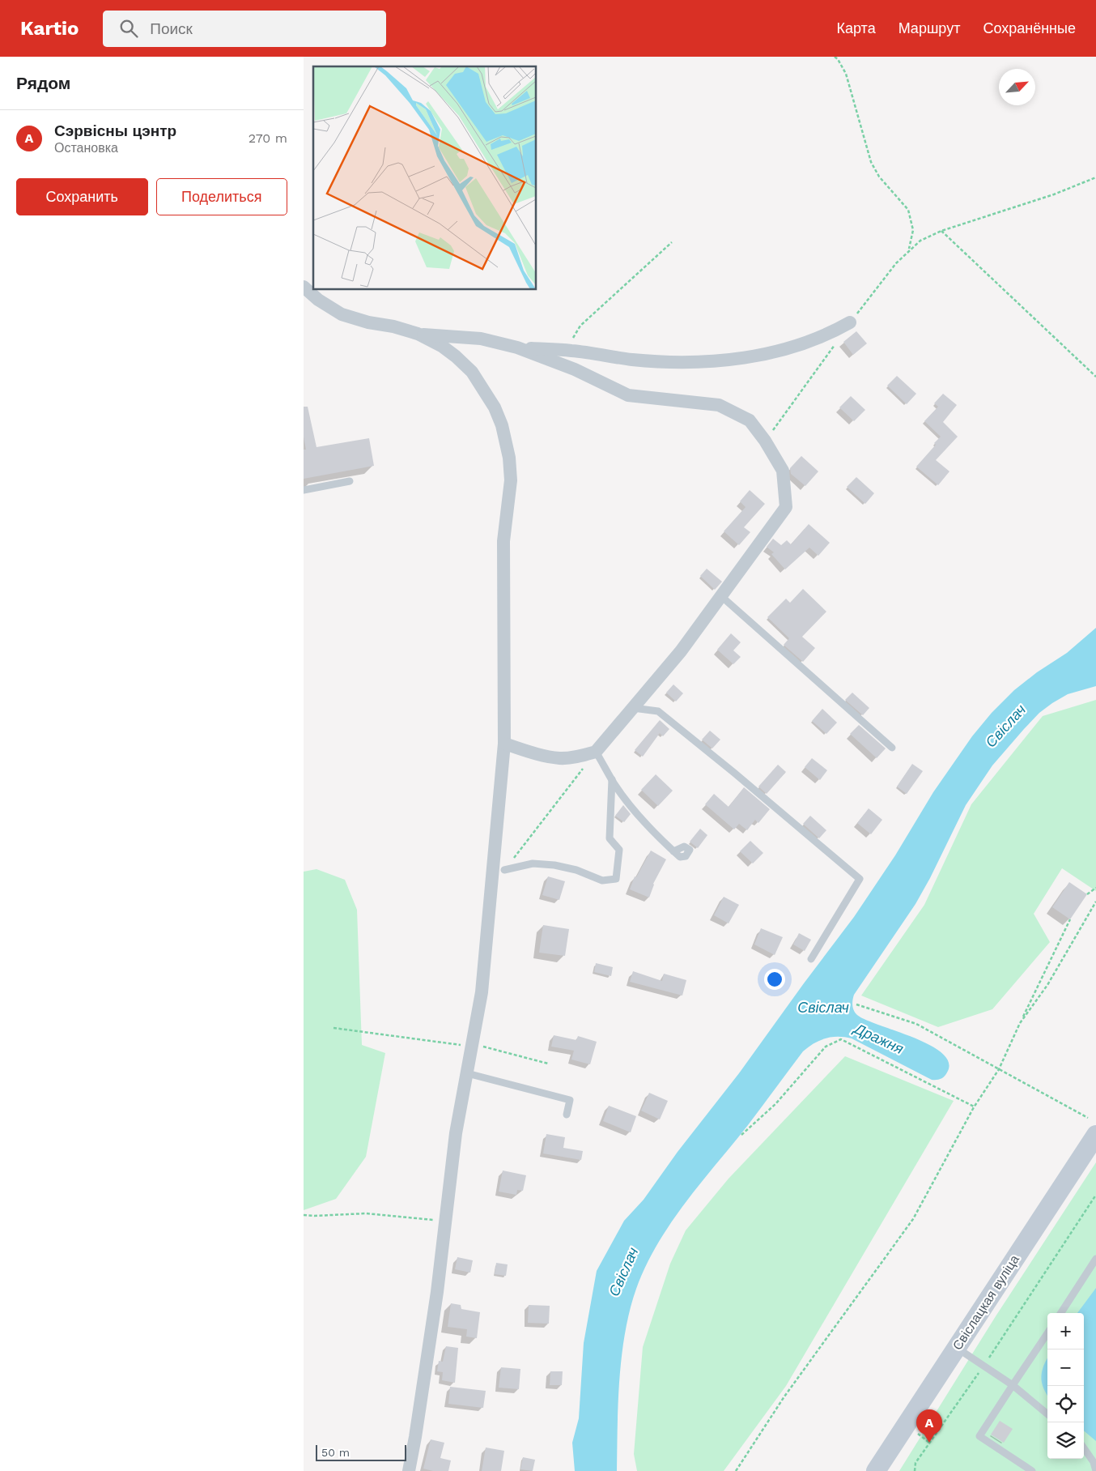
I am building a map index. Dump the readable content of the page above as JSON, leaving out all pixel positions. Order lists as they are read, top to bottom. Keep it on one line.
{"streets":{"main road":["Свіслацкая вуліца"]},"water":["Свіслач","Дражня"],"scale_bar":"50 m","north":"top right","page":{"header":"Kartio","search":"Поиск","nav":["Карта","Маршрут","Сохранённые"],"heading":"Рядом","list":[{"mark":"A","name":"Сэрвісны цэнтр","note":"Остановка","value":"270 m"}],"buttons":["Сохранить","Поделиться"],"map_buttons":["+","−"],"pins":"A","scale":"50 m"}}
